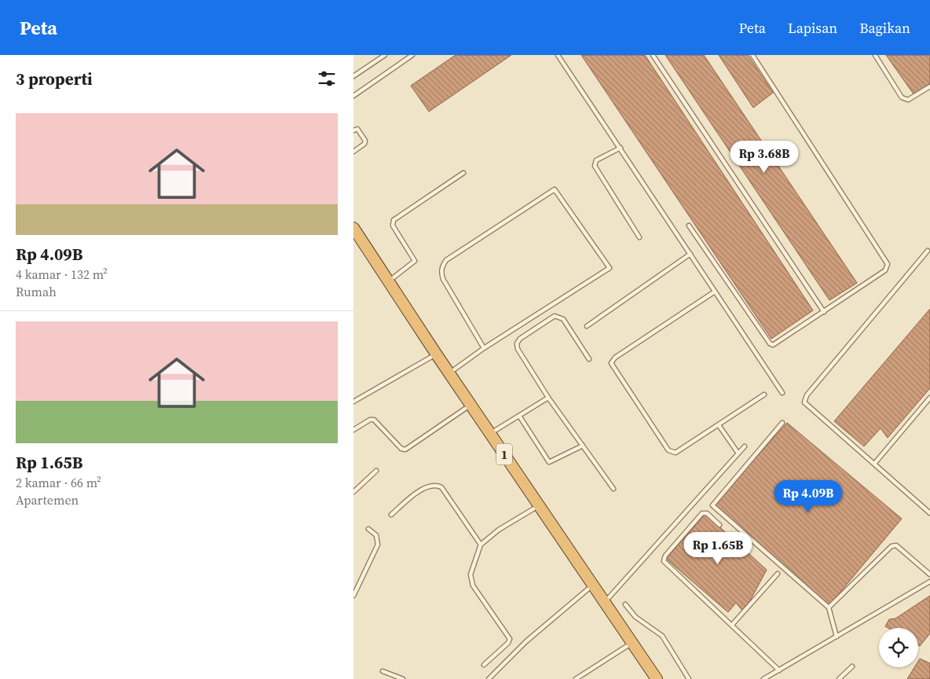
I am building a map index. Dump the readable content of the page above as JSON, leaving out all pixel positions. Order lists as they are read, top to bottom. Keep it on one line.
{"streets":{"highway":["1"]},"page":{"header":"Peta","nav":["Peta","Lapisan","Bagikan"],"heading":"3 properti","list":[{"name":"Rp 4.09B","note":"4 kamar · 132 m² · Rumah"},{"name":"Rp 1.65B","note":"2 kamar · 66 m² · Apartemen"}],"price":["Rp 3.68B","Rp 4.09B","Rp 1.65B"]}}
